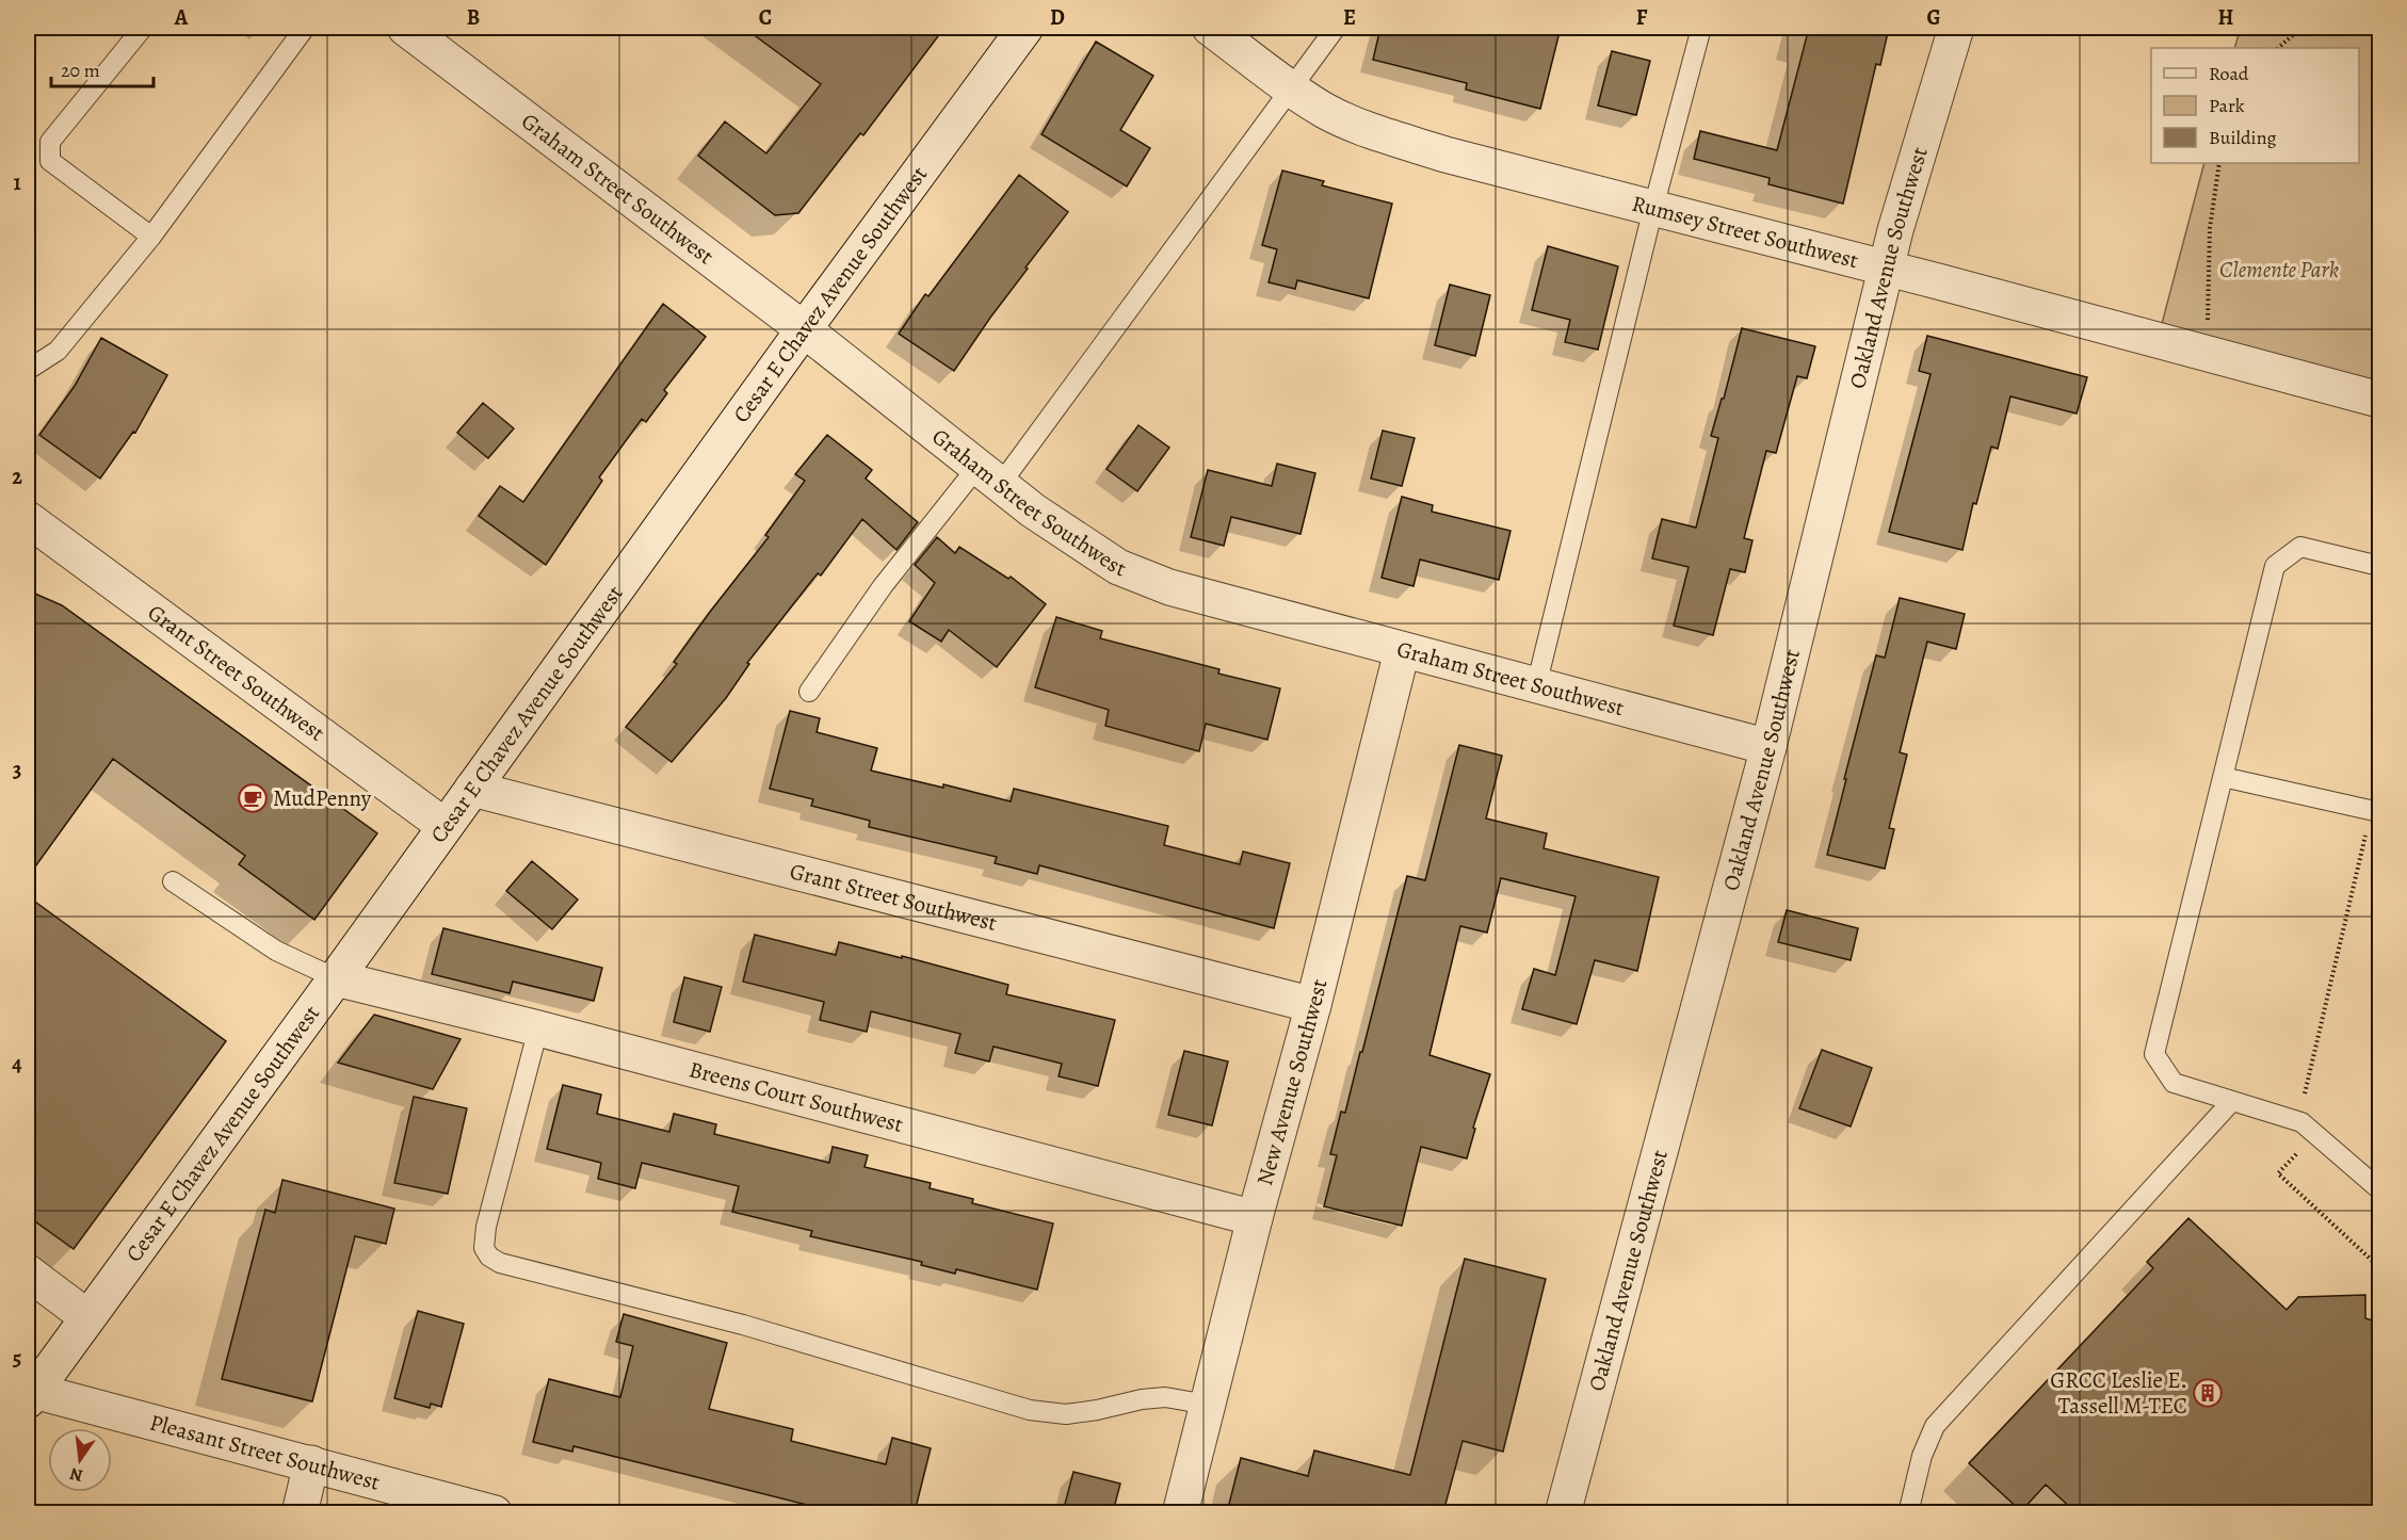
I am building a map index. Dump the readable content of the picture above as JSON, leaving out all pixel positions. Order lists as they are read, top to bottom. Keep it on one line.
{"streets":{"street":["Graham Street Southwest","Rumsey Street Southwest","Oakland Avenue Southwest","Cesar E Chavez Avenue Southwest","Grant Street Southwest","New Avenue Southwest","Breens Court Southwest","Pleasant Street Southwest"]},"crossings":[["Graham Street Southwest","Oakland Avenue Southwest"],["Graham Street Southwest","Cesar E Chavez Avenue Southwest"],["Graham Street Southwest","New Avenue Southwest"],["Rumsey Street Southwest","Oakland Avenue Southwest"],["Cesar E Chavez Avenue Southwest","Grant Street Southwest"],["Cesar E Chavez Avenue Southwest","Breens Court Southwest"],["Cesar E Chavez Avenue Southwest","Pleasant Street Southwest"],["Grant Street Southwest","New Avenue Southwest"],["New Avenue Southwest","Breens Court Southwest"]],"parks":["Clemente Park"],"places":{"cafe":["MudPenny"],"building":["GRCC Leslie E. Tassell M-TEC"]},"legend":["Road","Park","Building"],"scale_bar":"20 m","north":"bottom","grid":{"columns":["A","B","C","D","E","F","G","H"],"rows":["1","2","3","4","5"]}}
